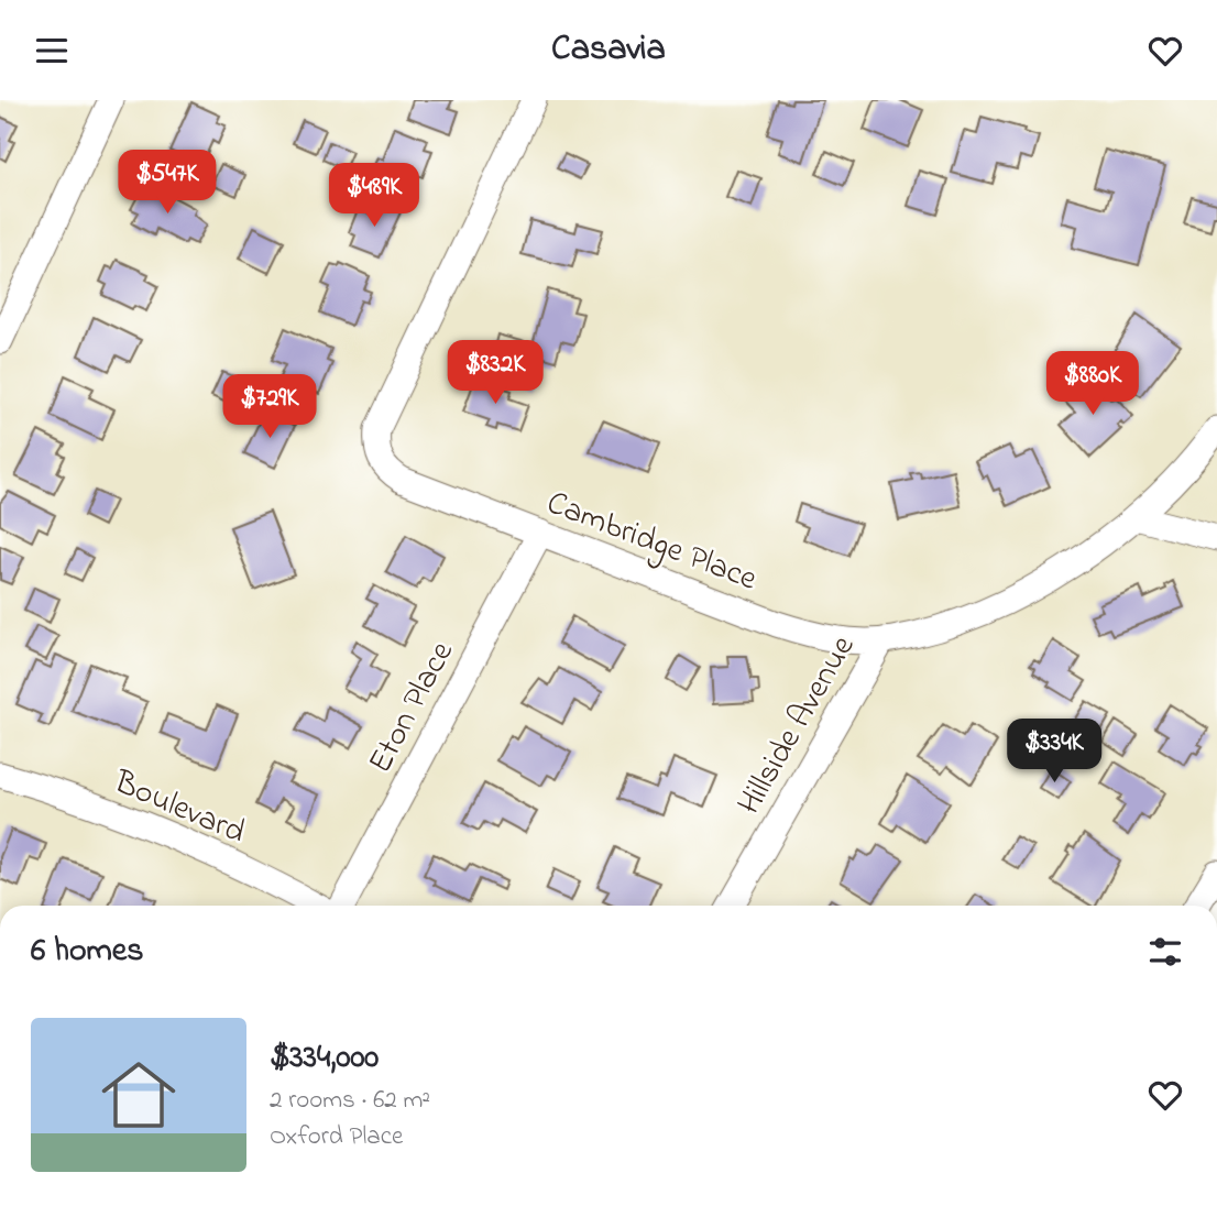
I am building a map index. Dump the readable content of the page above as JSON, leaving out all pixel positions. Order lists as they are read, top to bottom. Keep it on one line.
{"streets":{"street":["Cambridge Place","Eton Place","Hillside Avenue","Boulevard"]},"crossings":[["Cambridge Place","Eton Place"],["Cambridge Place","Hillside Avenue"]],"page":{"header":"Casavia","price":["$547K","$489K","$832K","$880K","$729K","$334K"],"heading":"6 homes","list":[{"name":"$334,000","note":"2 rooms · 62 m² · Oxford Place"}]}}
